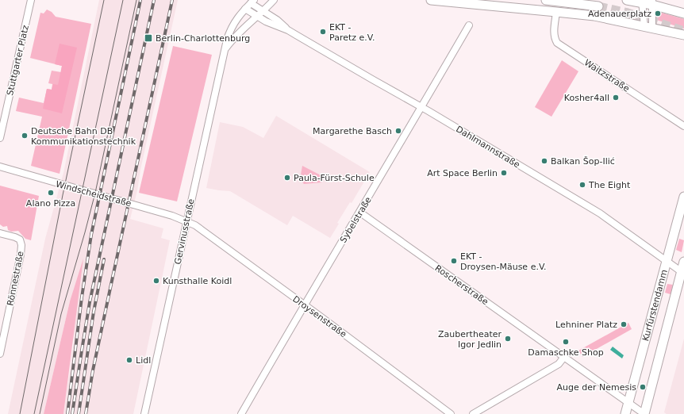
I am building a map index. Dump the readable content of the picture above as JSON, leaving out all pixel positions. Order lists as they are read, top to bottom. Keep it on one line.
{"streets":{"main road":["Kurfürstendamm"],"street":["Stuttgarter Platz","Waitzstraße","Dahlmannstraße","Windscheidstraße","Sybelstraße","Gervinusstraße","Rönnestraße","Roscherstraße","Droysenstraße"]},"crossings":[["Dahlmannstraße","Sybelstraße"],["Dahlmannstraße","Gervinusstraße"],["Dahlmannstraße","Kurfürstendamm"],["Windscheidstraße","Gervinusstraße"],["Windscheidstraße","Droysenstraße"],["Sybelstraße","Roscherstraße"],["Sybelstraße","Droysenstraße"],["Gervinusstraße","Droysenstraße"]],"places":{"other":["Adenauerplatz","EKT - Paretz e.V.","Kosher4all","Margarethe Basch","Deutsche Bahn DB Kommunikationstechnik","Balkan Šop-Ilić","Art Space Berlin","Paula-Fürst-Schule","The Eight","Alano Pizza","EKT - Droysen-Mäuse e.V.","Kunsthalle Koidl","Lehniner Platz","Zaubertheater Igor Jedlin","Damaschke Shop","Lidl","Auge der Nemesis"],"transit":["Berlin-Charlottenburg"]}}
